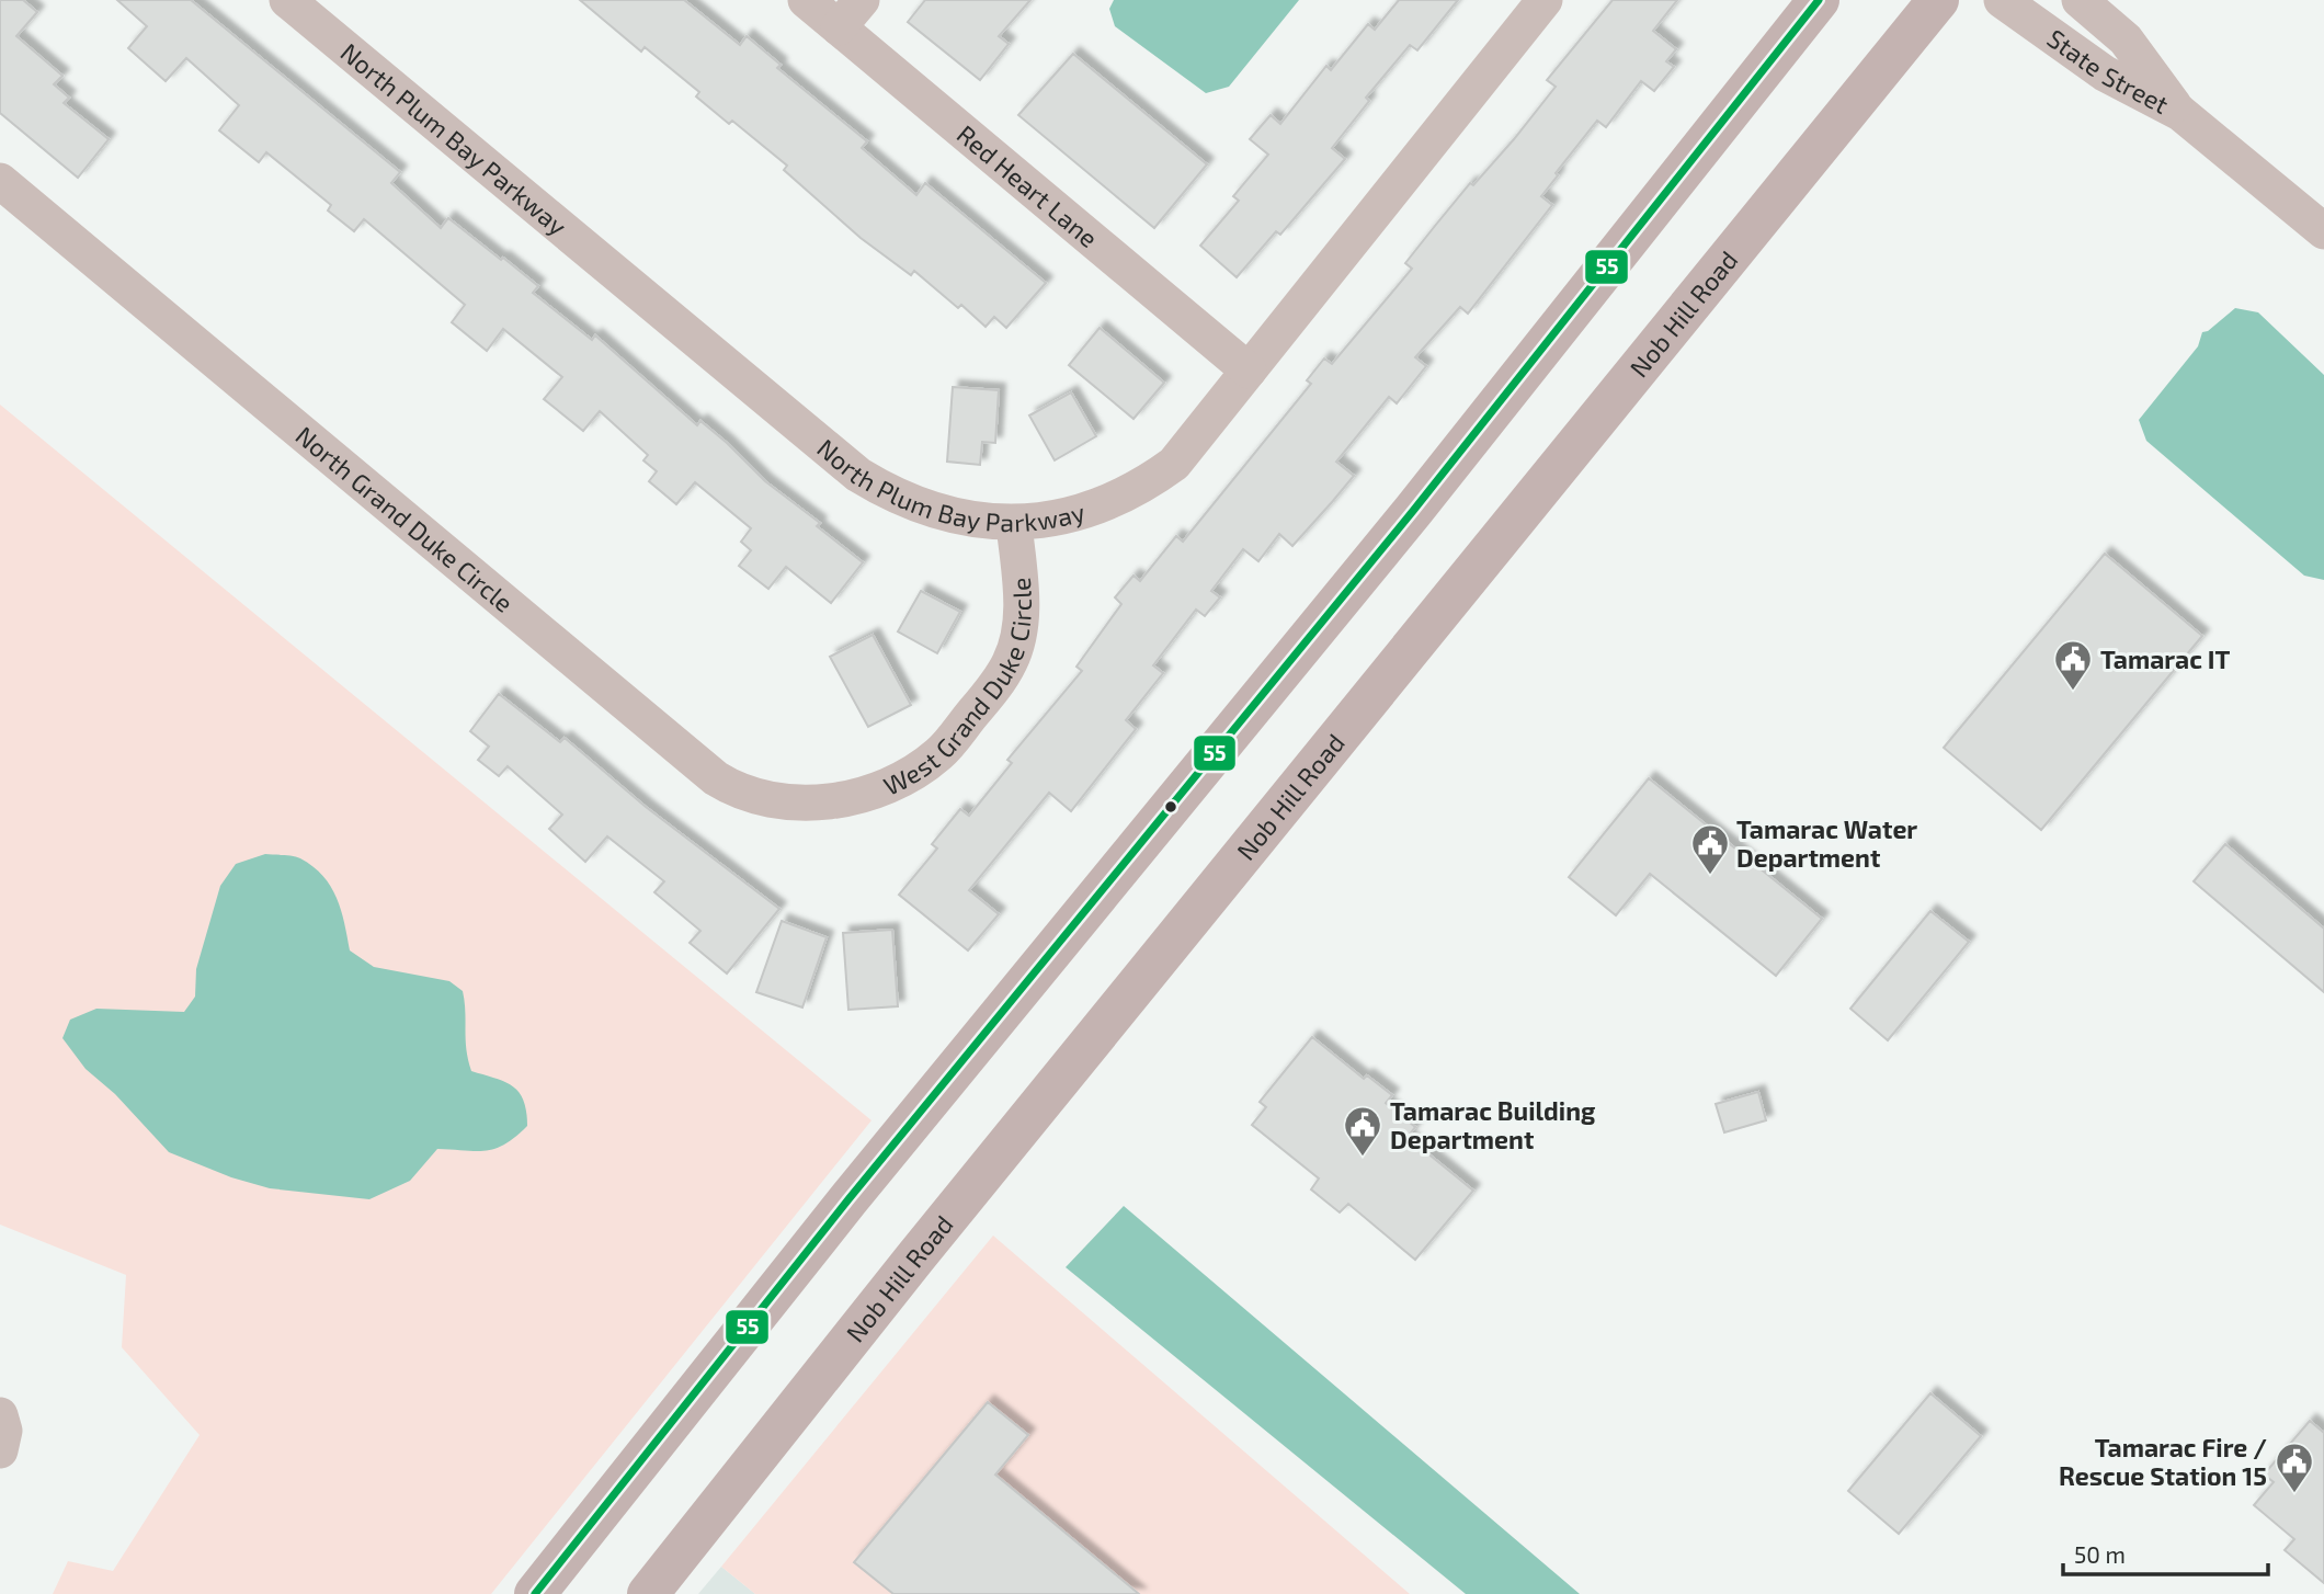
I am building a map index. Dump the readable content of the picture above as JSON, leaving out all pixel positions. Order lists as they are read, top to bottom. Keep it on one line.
{"streets":{"main road":["Nob Hill Road"],"street":["State Street","North Plum Bay Parkway","Red Heart Lane","North Grand Duke Circle","West Grand Duke Circle"]},"crossings":[["North Plum Bay Parkway","Red Heart Lane"],["North Plum Bay Parkway","West Grand Duke Circle"],["North Grand Duke Circle","West Grand Duke Circle"]],"places":{"public building":["Tamarac IT","Tamarac Water Department","Tamarac Building Department","Tamarac Fire / Rescue Station 15"]},"lines":["transit line 55"],"scale_bar":"50 m"}
